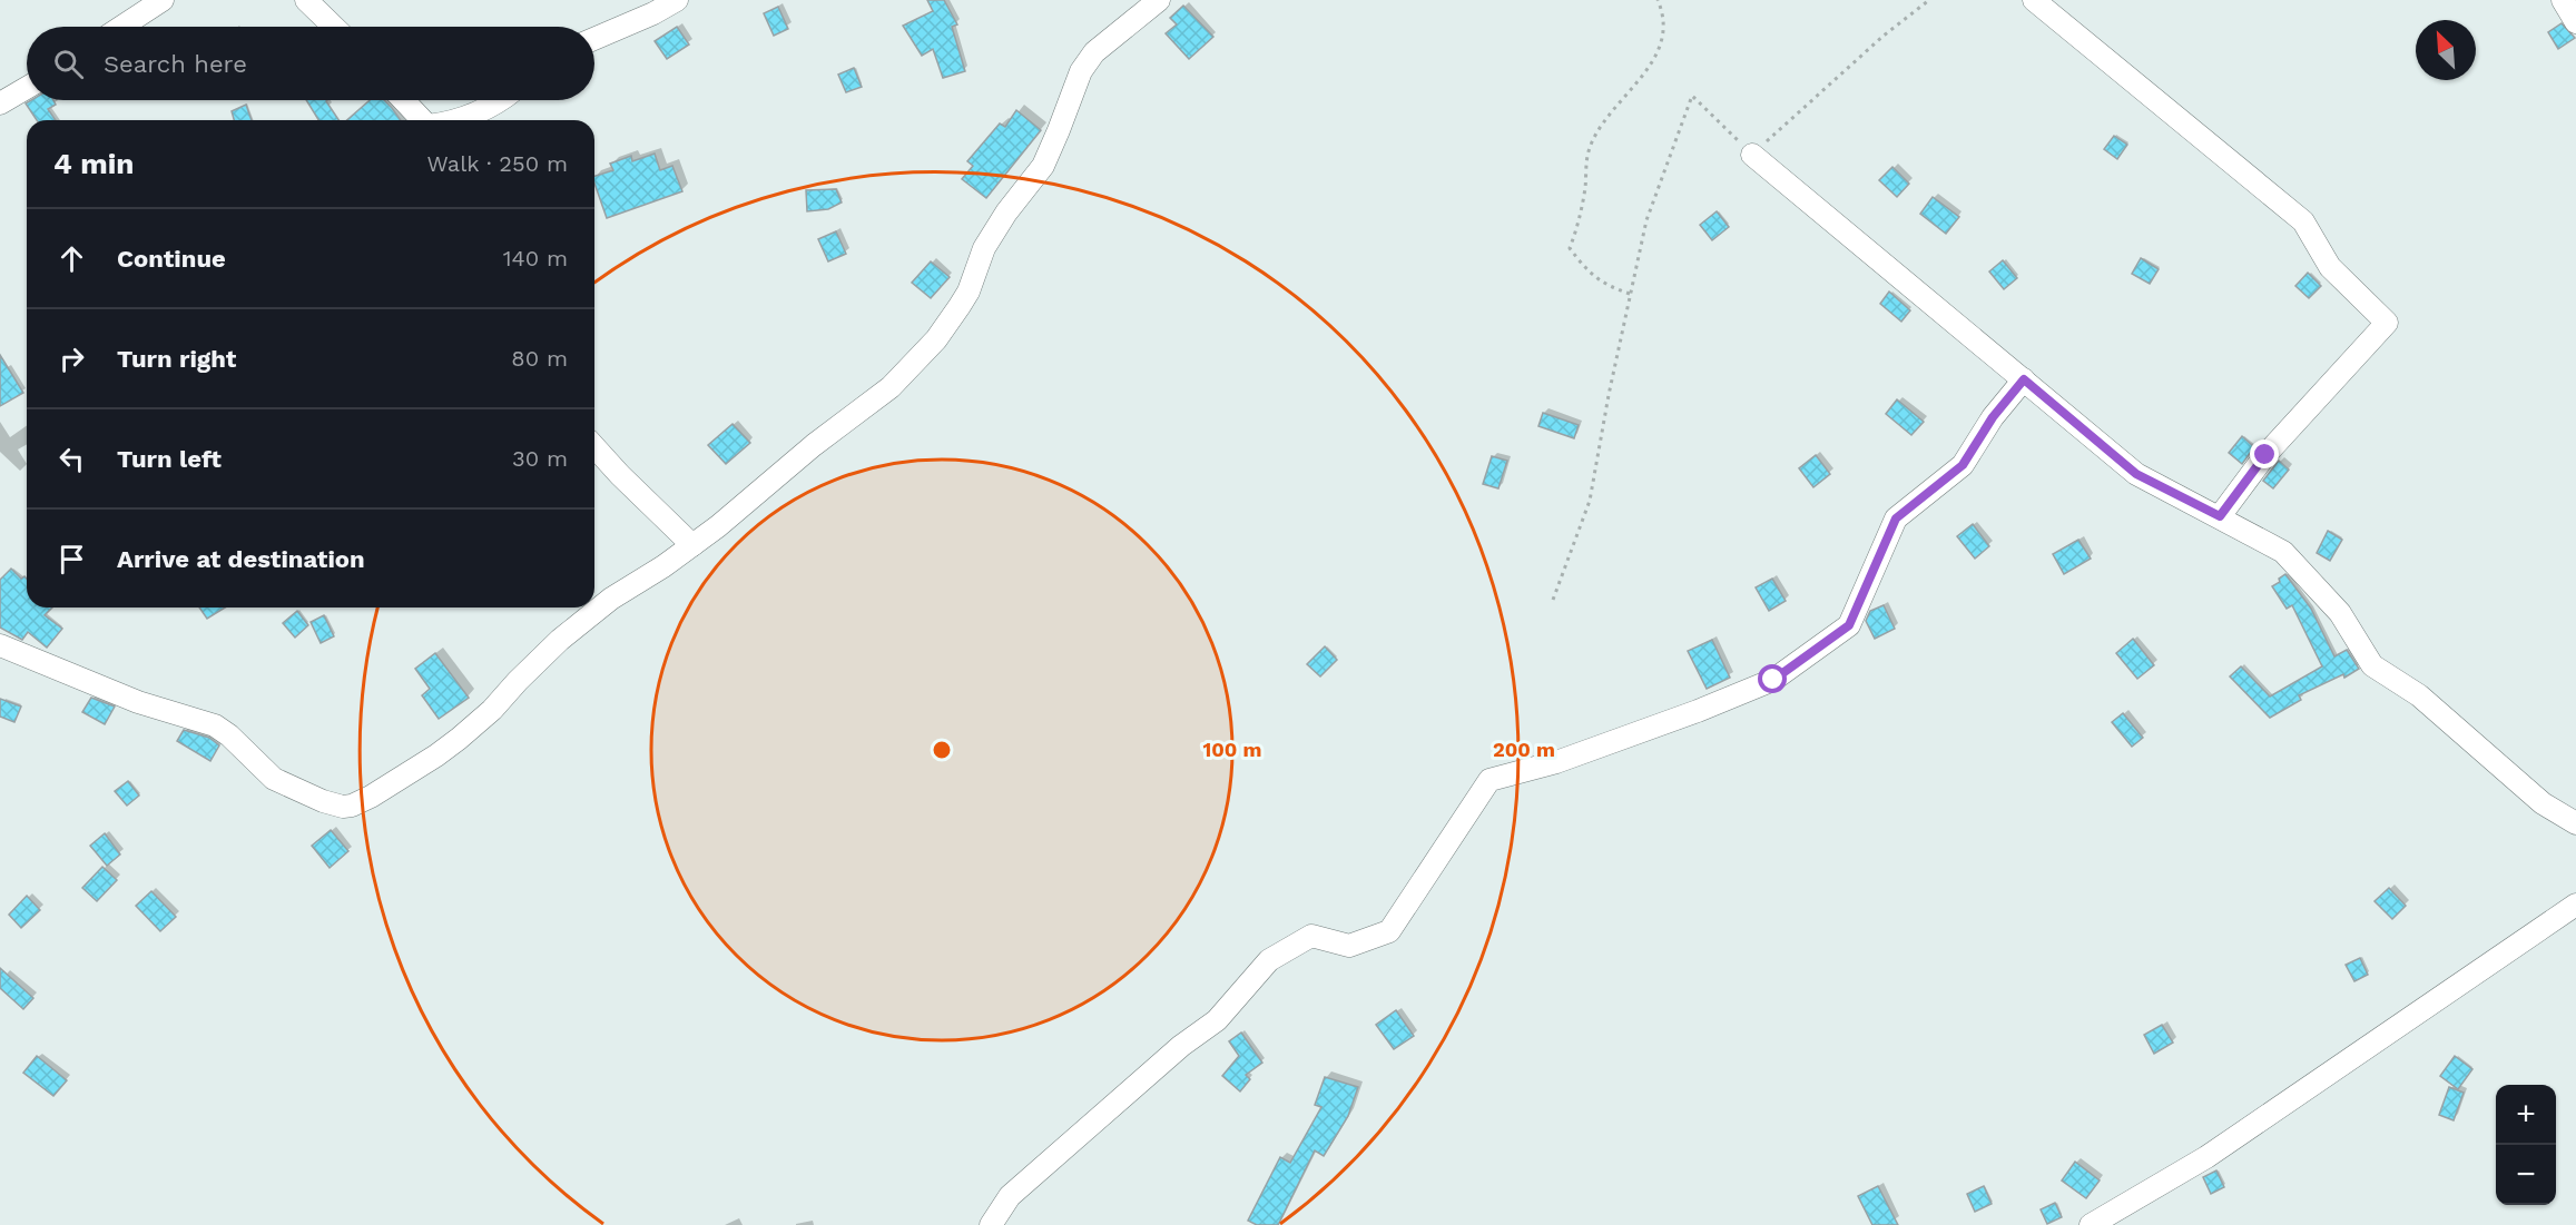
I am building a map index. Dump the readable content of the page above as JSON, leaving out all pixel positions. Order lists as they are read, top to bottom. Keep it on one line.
{"north":"top left","page":{"search":"Search here","heading":["4 min","Walk · 250 m"],"list":[["Continue","140 m"],["Turn right","80 m"],["Turn left","30 m"],"Arrive at destination"],"map_buttons":["+","−"]},"rings":["100 m","200 m"]}
